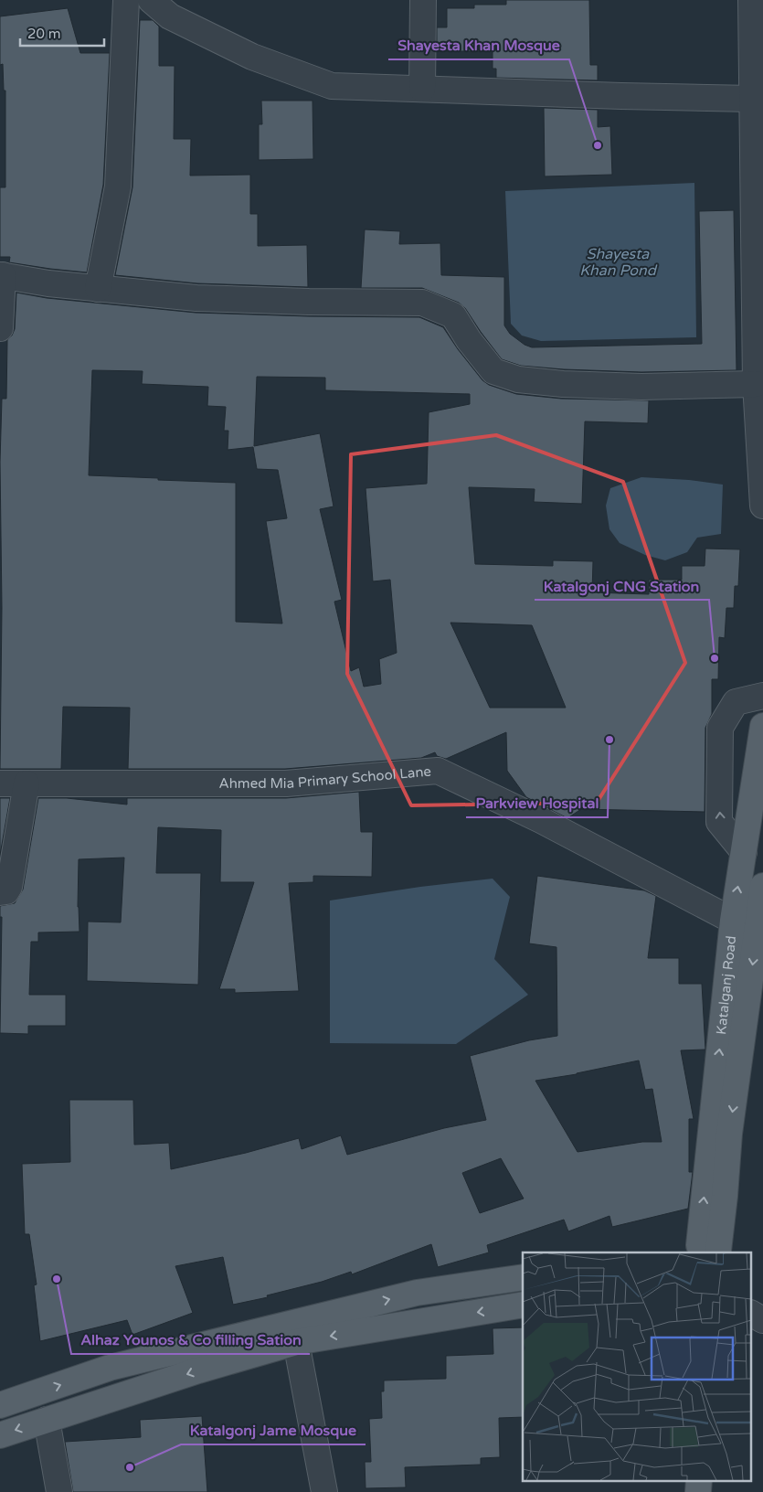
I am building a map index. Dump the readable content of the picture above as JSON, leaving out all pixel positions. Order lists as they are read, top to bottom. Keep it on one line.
{"streets":{"main road":["Katalganj Road"],"street":["Ahmed Mia Primary School Lane"]},"crossings":[["Ahmed Mia Primary School Lane","Katalganj Road"]],"water":["Shayesta Khan Pond"],"places":["Shayesta Khan Mosque","Katalgonj CNG Station","Parkview Hospital","Alhaz Younos & Co filling Sation","Katalgonj Jame Mosque"],"scale_bar":"20 m"}
